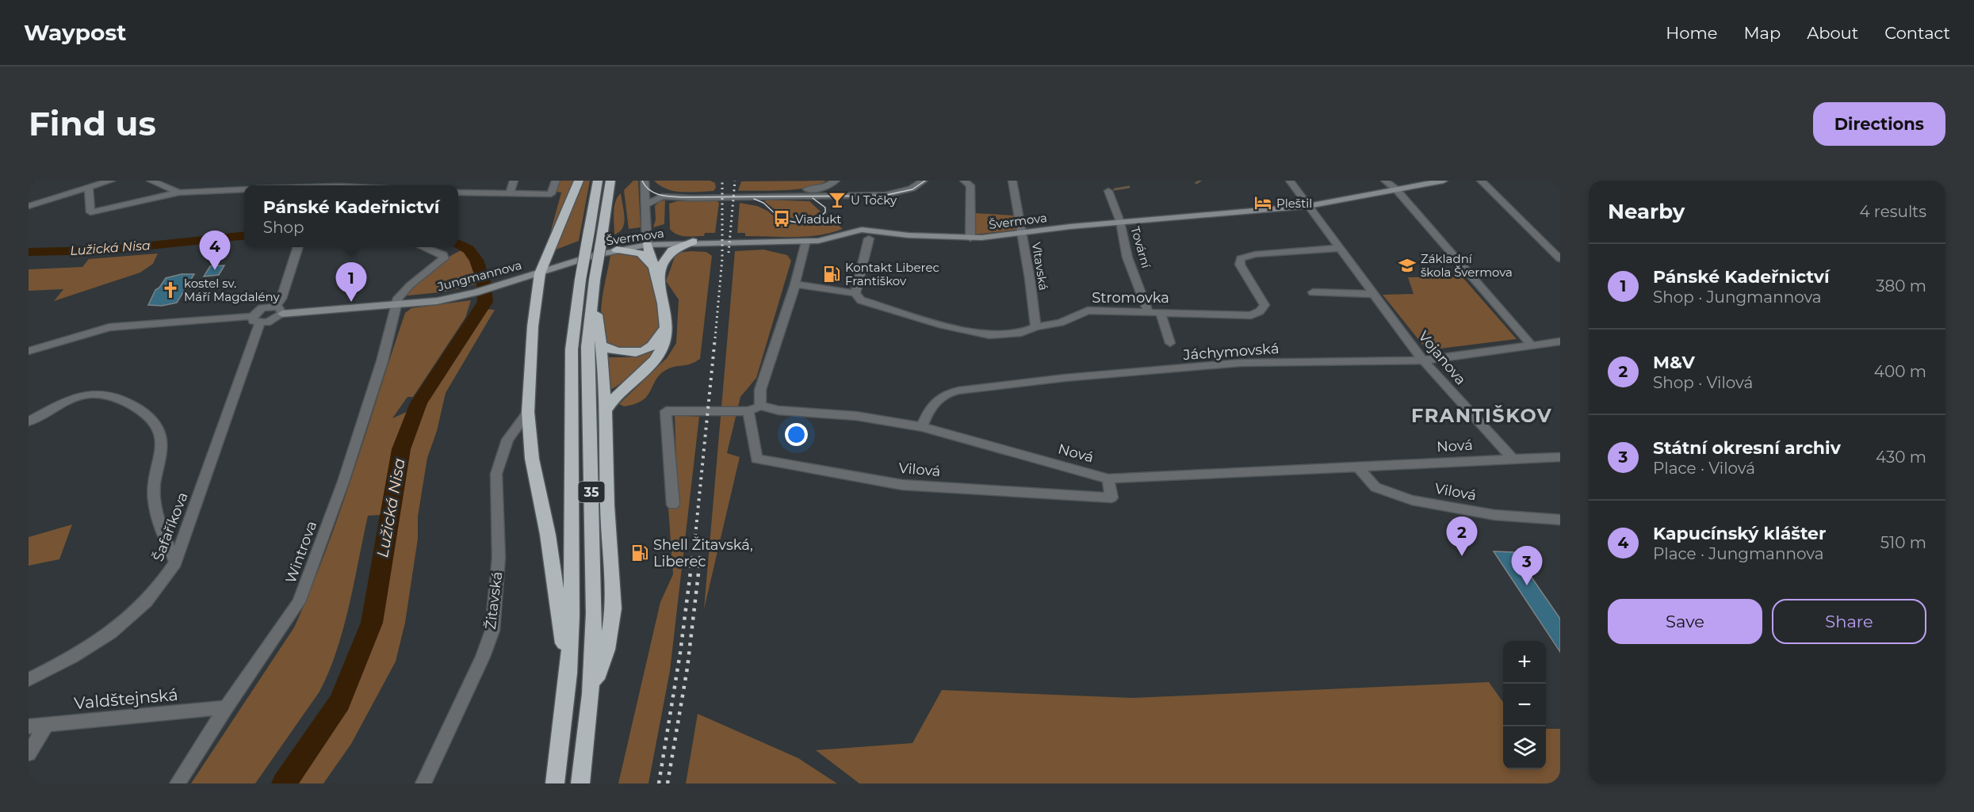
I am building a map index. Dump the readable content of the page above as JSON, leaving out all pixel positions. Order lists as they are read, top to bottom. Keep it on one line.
{"streets":{"highway":["35"],"street":["Švermova","Tovární","Vltavská","Jungmannova","Stromovka","Jáchymovská","Vojanova","Nová","Vilová","Šafaříkova","Wintrova","Žitavská","Valdštejnská"]},"crossings":[["Švermova","Tovární"],["Švermova","Vltavská"],["Švermova","Jungmannova"],["Švermova","Vojanova"],["Tovární","Stromovka"],["Vltavská","Stromovka"],["Jungmannova","Šafaříkova"],["Jungmannova","Wintrova"],["Stromovka","Vojanova"],["Jáchymovská","Vojanova"],["Jáchymovská","Nová"],["Vojanova","Nová"],["Nová","Vilová"],["Wintrova","Valdštejnská"]],"districts":["FRANTIŠKOV"],"water":["Lužická Nisa"],"places":{"bar":["U Točky"],"hotel":["Pleštil"],"bus stop":["Viadukt"],"school or university":["Základní škola Švermova"],"fuel station":["Kontakt Liberec Františkov","Shell Žitavská, Liberec"],"church":["kostel sv. Máří Magdalény"]},"page":{"header":"Waypost","nav":["Home","Map","About","Contact"],"buttons":["Directions",["Save","Share"]],"title":"Find us","heading":["Nearby","4 results"],"popup":["Pánské Kadeřnictví","Shop"],"pins":["4","1","2","3"],"list":[{"mark":"1","name":"Pánské Kadeřnictví","note":"Shop · Jungmannova","value":"380 m"},{"mark":"2","name":"M&V","note":"Shop · Vilová","value":"400 m"},{"mark":"3","name":"Státní okresní archiv","note":"Place · Vilová","value":"430 m"},{"mark":"4","name":"Kapucínský klášter","note":"Place · Jungmannova","value":"510 m"}],"map_buttons":["+","−"]}}
